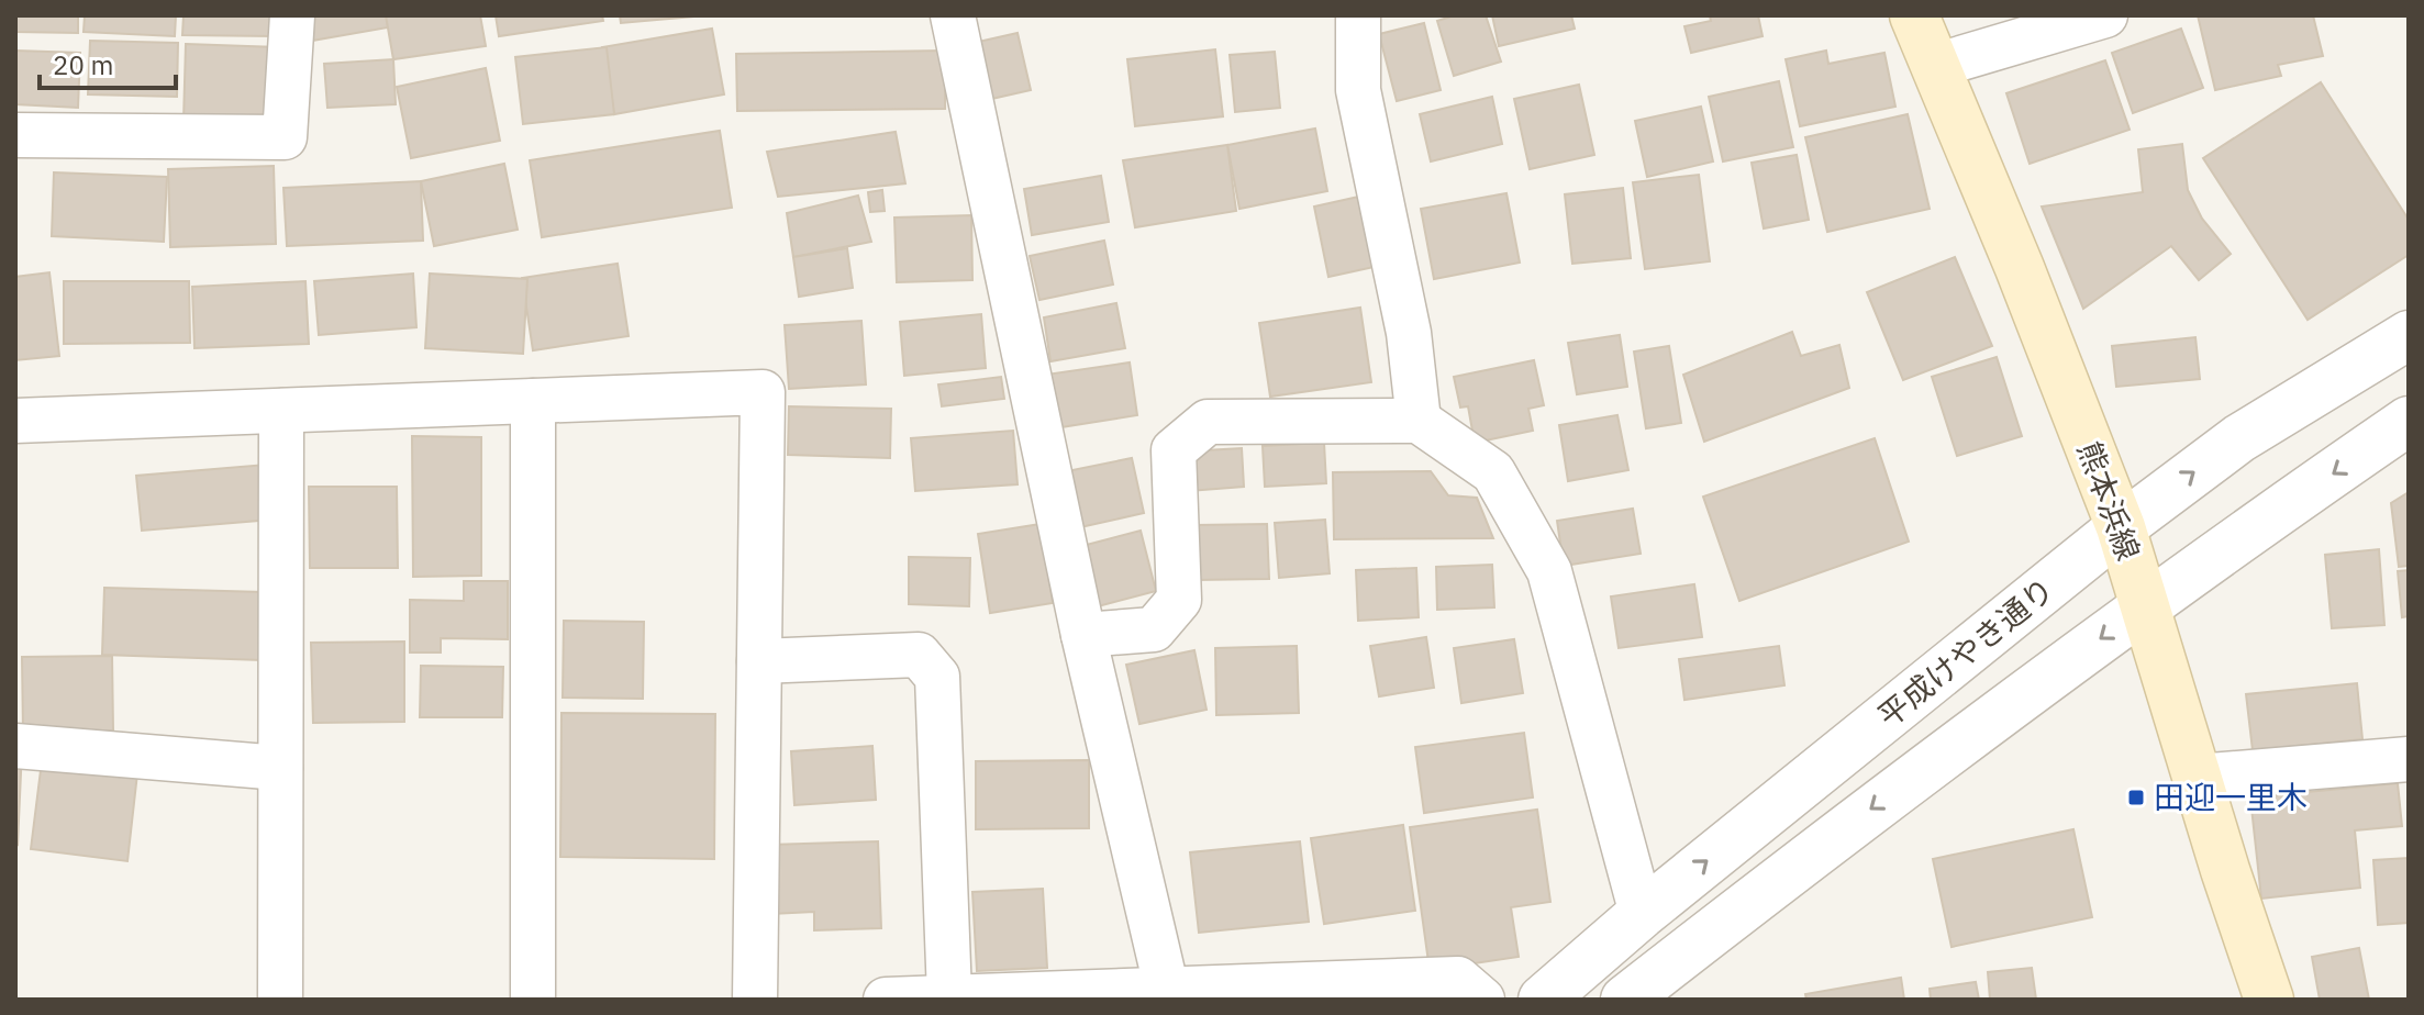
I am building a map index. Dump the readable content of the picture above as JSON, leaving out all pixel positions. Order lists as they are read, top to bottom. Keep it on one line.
{"streets":{"main road":["熊本浜線"],"street":["平成けやき通り"]},"crossings":[["熊本浜線","平成けやき通り"]],"places":{"transit":["田迎一里木"]},"scale_bar":"20 m"}
